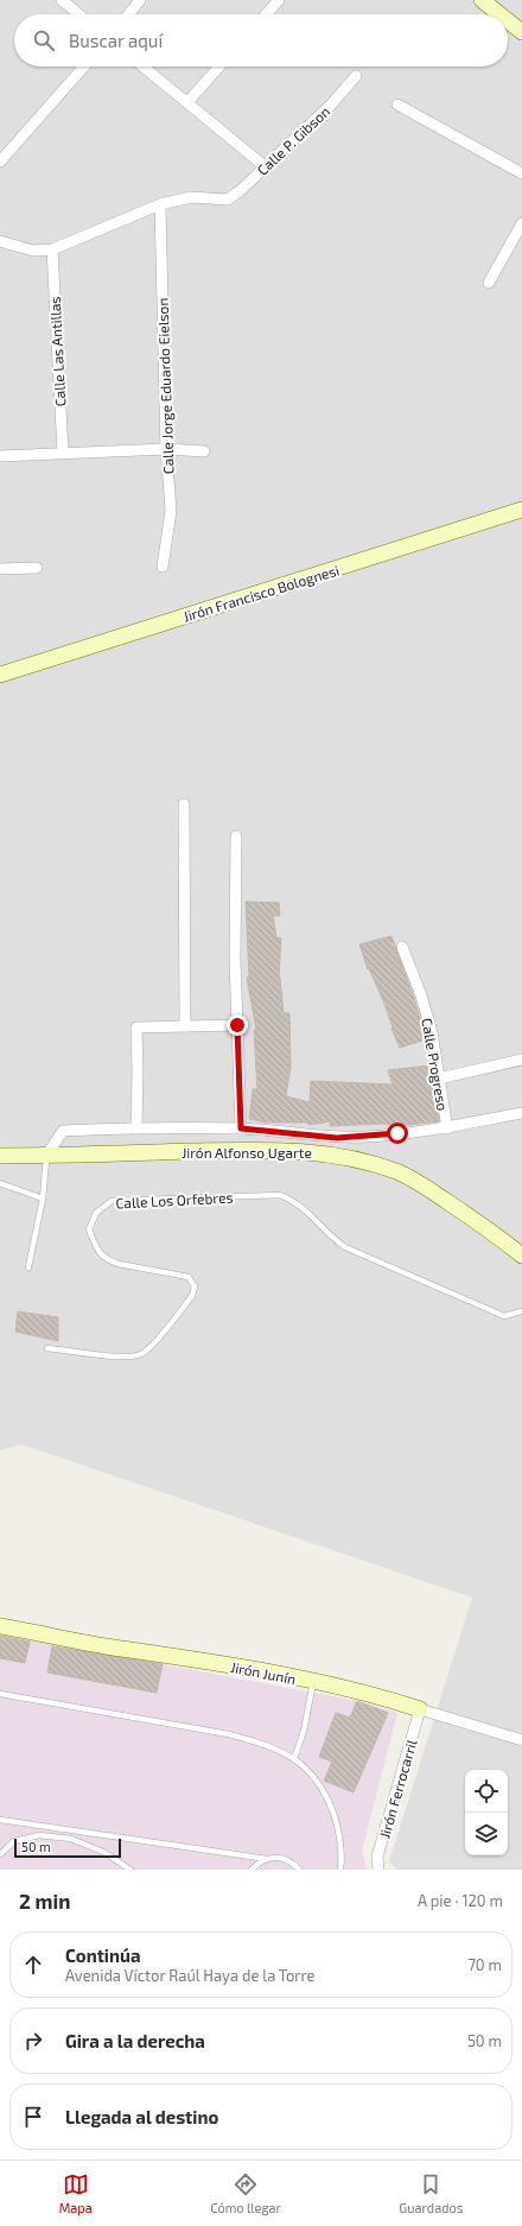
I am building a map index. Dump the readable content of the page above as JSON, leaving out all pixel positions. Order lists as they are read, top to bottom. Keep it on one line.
{"streets":{"main road":["Jirón Francisco Bolognesi","Jirón Alfonso Ugarte","Jirón Junín"],"street":["Calle P. Gibson","Calle Las Antillas","Calle Jorge Eduardo Eielson","Calle Progreso","Jirón Ferrocarril"],"lane":["Calle Los Orfebres"]},"crossings":[["Calle P. Gibson","Calle Jorge Eduardo Eielson"],["Jirón Junín","Jirón Ferrocarril"]],"scale_bar":"50 m","page":{"search":"Buscar aquí","scale":"50 m","heading":["2 min","A pie · 120 m"],"list":[["Continúa","Avenida Víctor Raúl Haya de la Torre","70 m"],["Gira a la derecha","50 m"],"Llegada al destino"],"nav":["Mapa","Cómo llegar","Guardados"]}}
